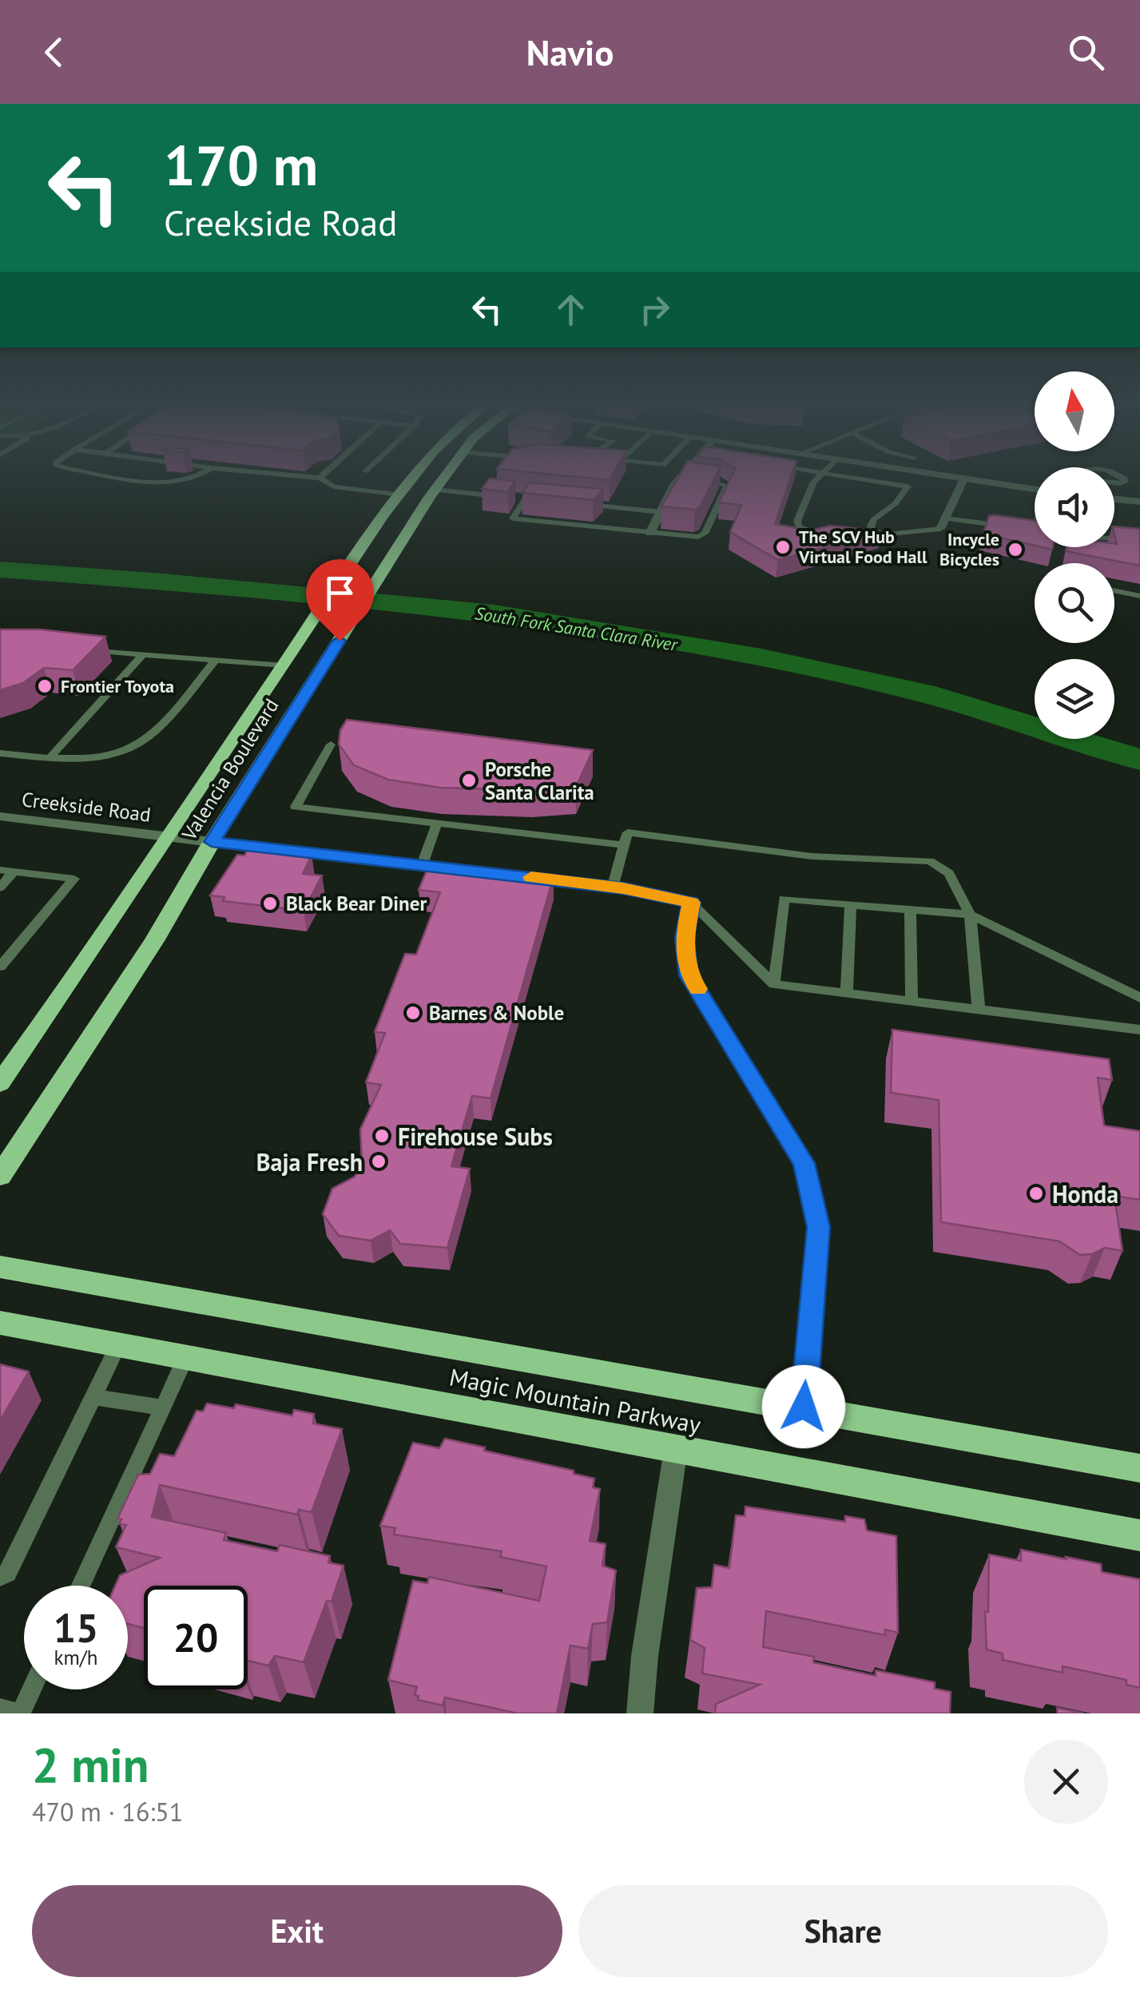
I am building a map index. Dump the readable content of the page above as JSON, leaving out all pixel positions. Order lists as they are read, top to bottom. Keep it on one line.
{"streets":{"main road":["Valencia Boulevard","Magic Mountain Parkway"],"street":["Creekside Road"]},"crossings":[["Valencia Boulevard","Creekside Road"]],"water":["South Fork Santa Clara River"],"places":["The SCV Hub Virtual Food Hall","Incycle Bicycles","Frontier Toyota","Porsche Santa Clarita","Black Bear Diner","Barnes & Noble","Firehouse Subs","Baja Fresh","Honda"],"north":"top","page":{"header":"Navio","turn":["170 m","Creekside Road"],"speed":"15 km/h","limit":"20","heading":["2 min","470 m · 16:51"],"buttons":["Exit","Share"]}}
